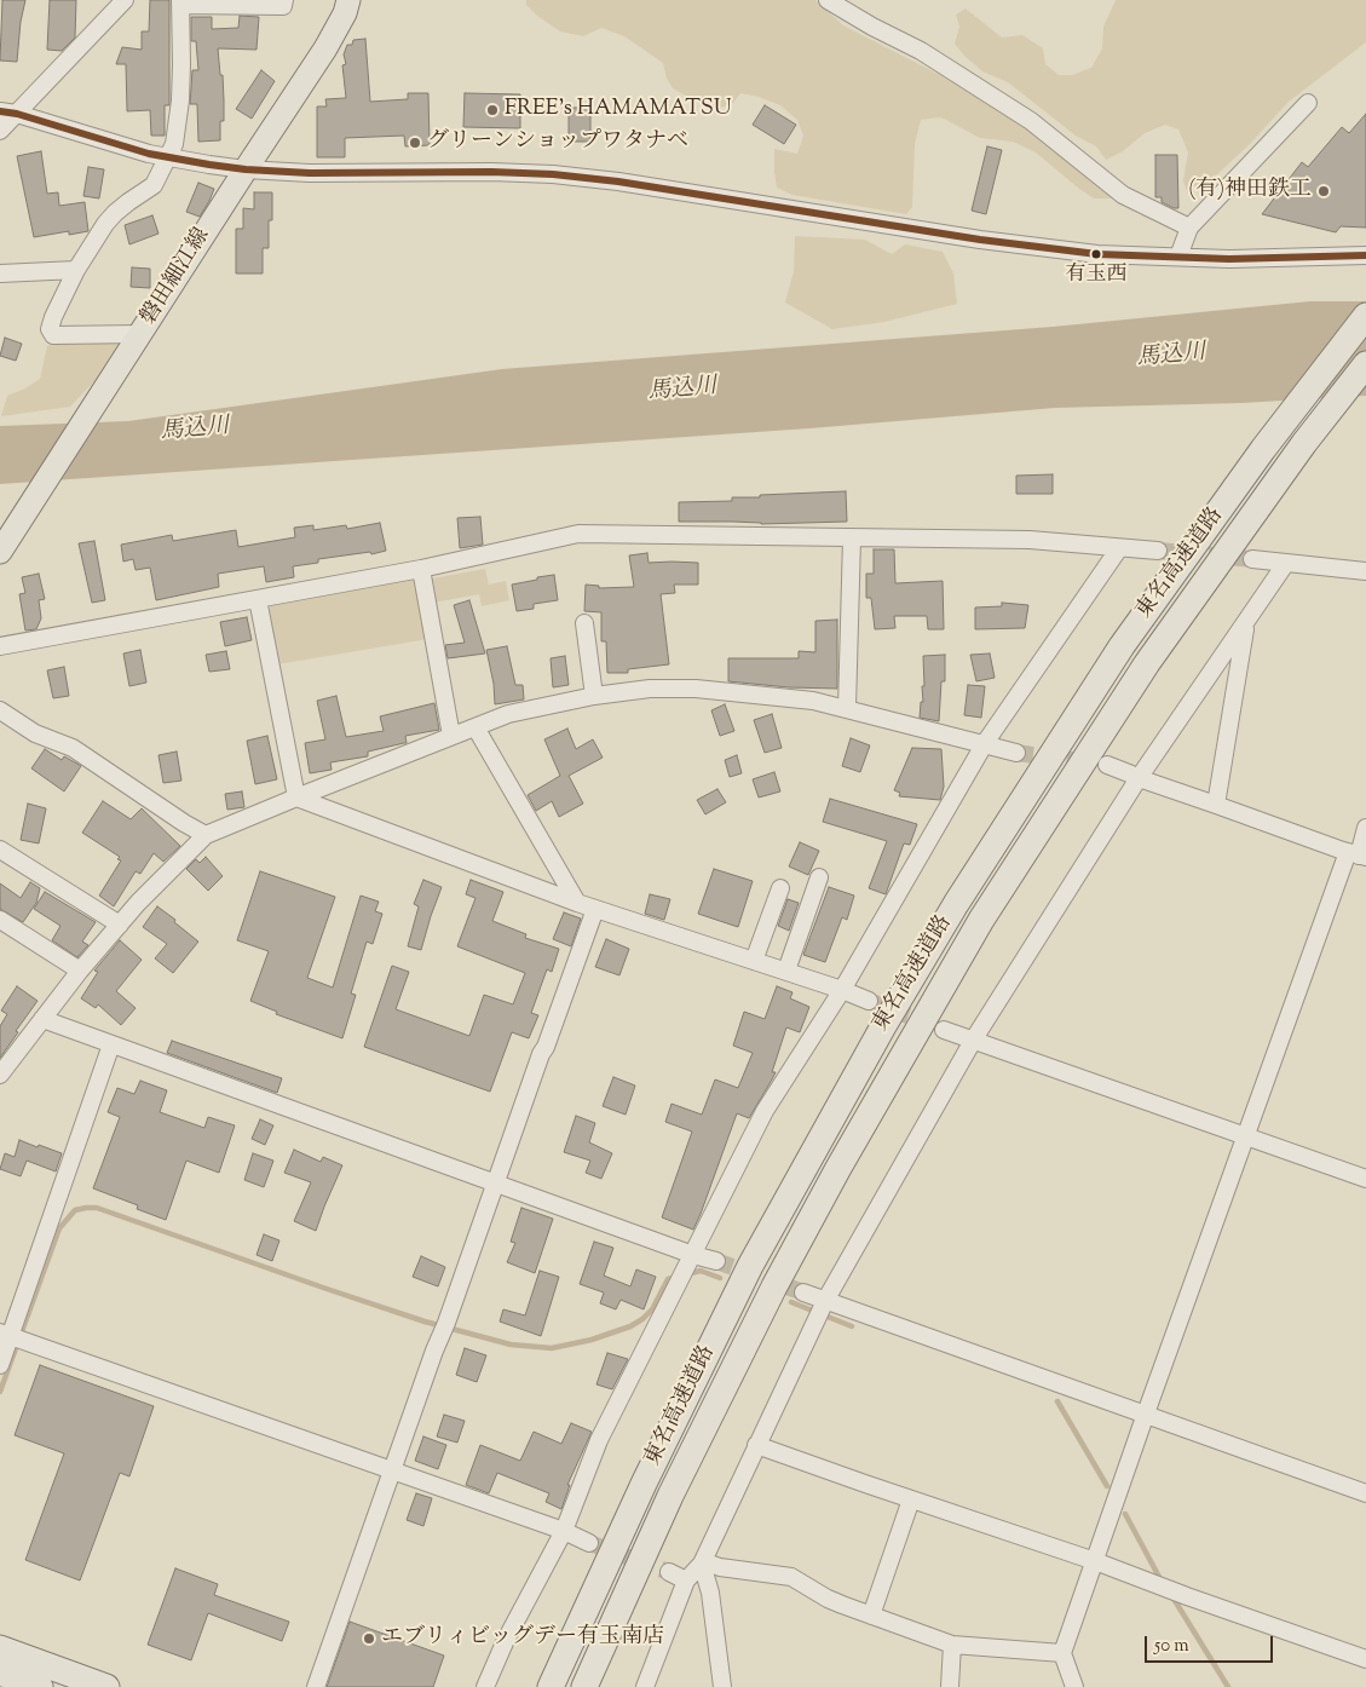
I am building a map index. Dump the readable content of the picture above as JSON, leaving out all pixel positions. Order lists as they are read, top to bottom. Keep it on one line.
{"streets":{"highway":["東名高速道路"],"main road":["磐田細江線"]},"water":["馬込川"],"places":["FREE's HAMAMATSU","グリーンショップワタナベ","(有)神田鉄工","有玉西","エブリィビッグデー有玉南店"],"scale_bar":"50 m"}
